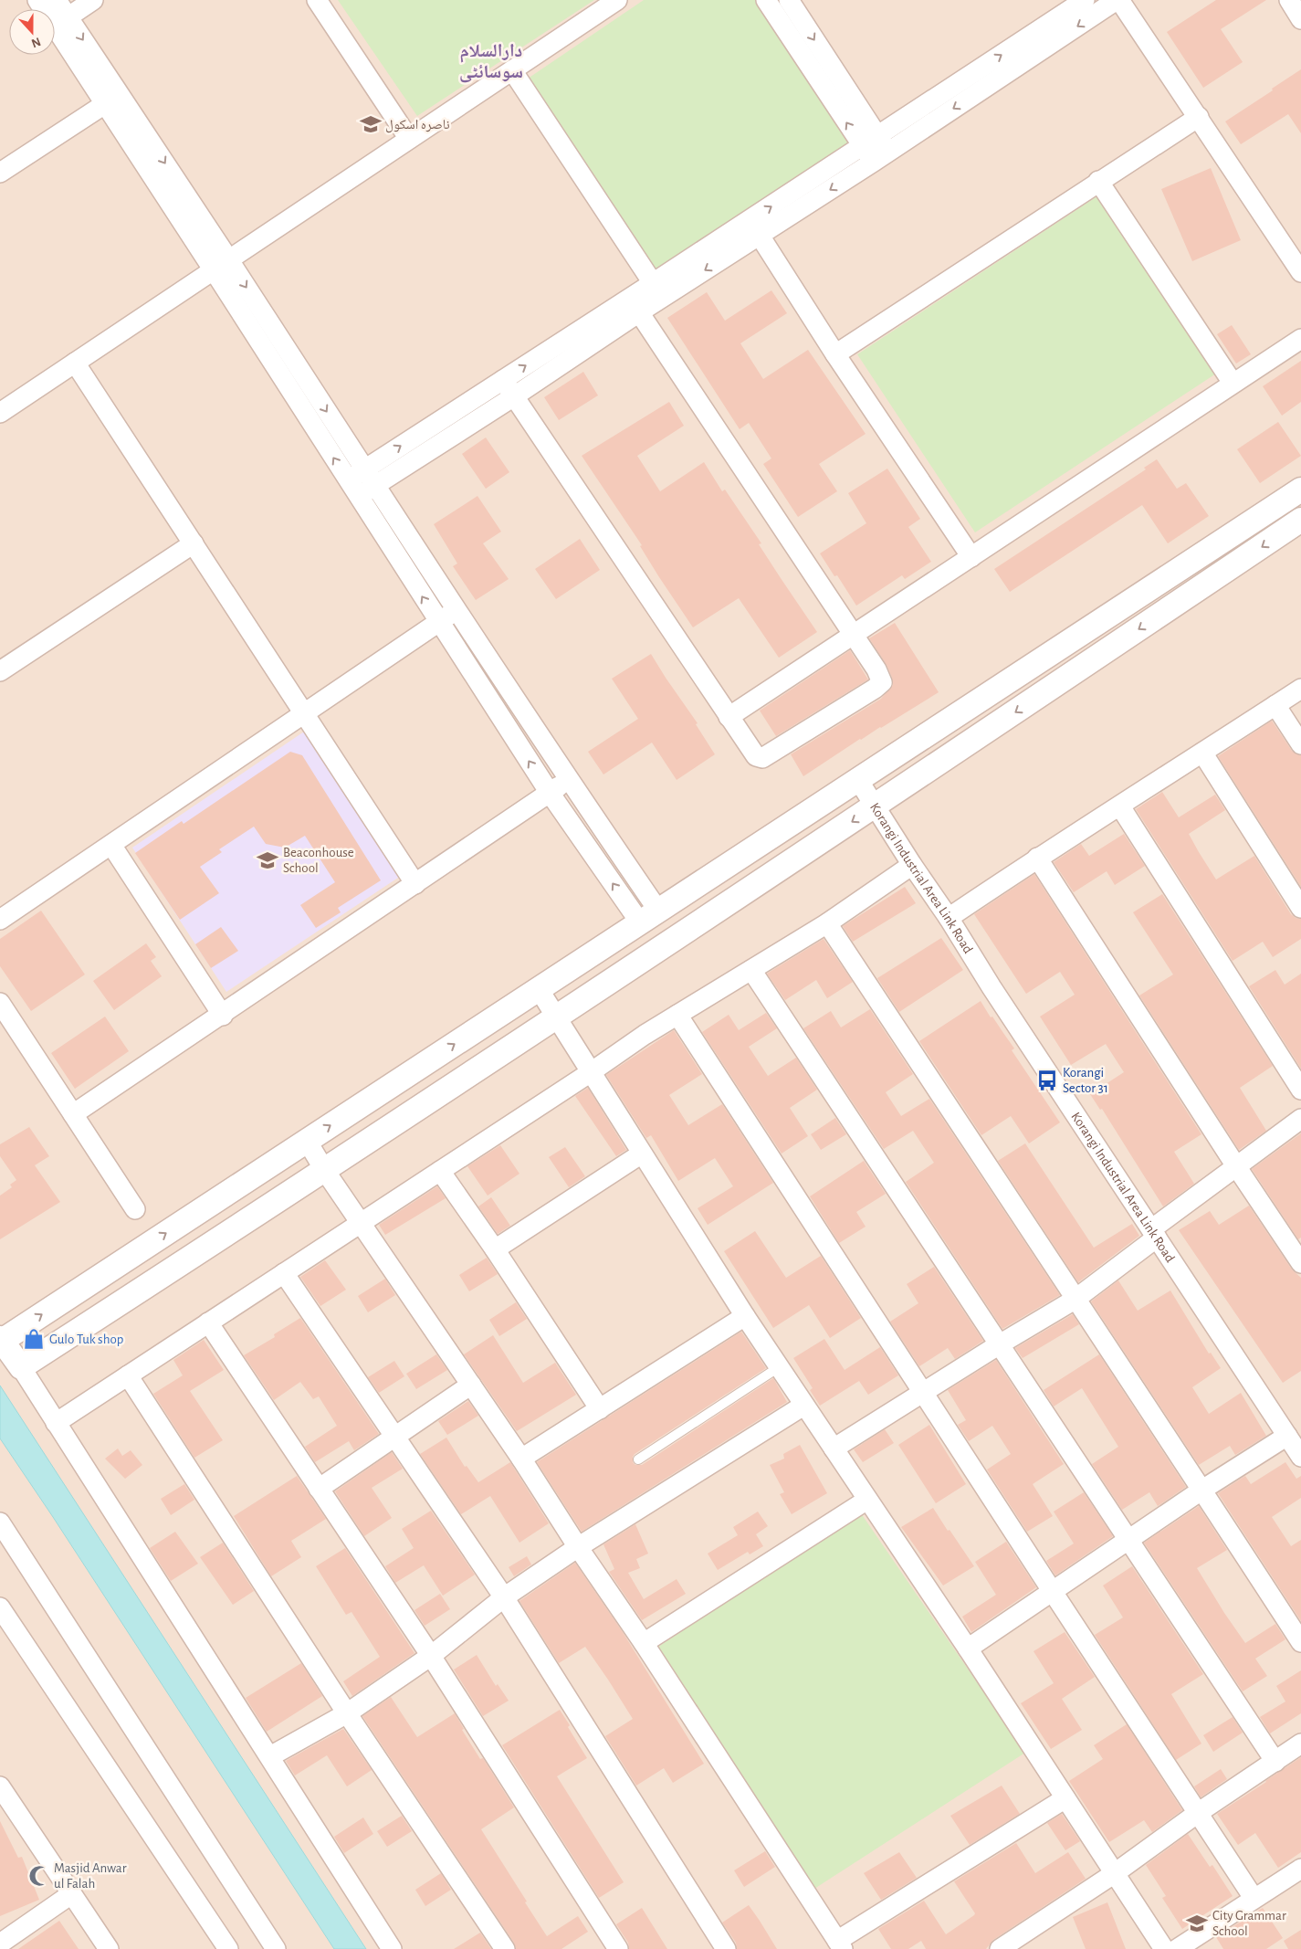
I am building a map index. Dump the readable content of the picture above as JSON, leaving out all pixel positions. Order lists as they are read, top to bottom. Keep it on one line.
{"streets":{"street":["Korangi Industrial Area Link Road"]},"districts":["دارالسلام سوسائٹی"],"places":{"school or university":["ناصرہ اسکول","Beaconhouse School","City Grammar School"],"bus stop":["Korangi Sector 31"],"shop":["Gulo Tuk shop"],"mosque":["Masjid Anwar ul Falah"]},"north":"bottom"}
